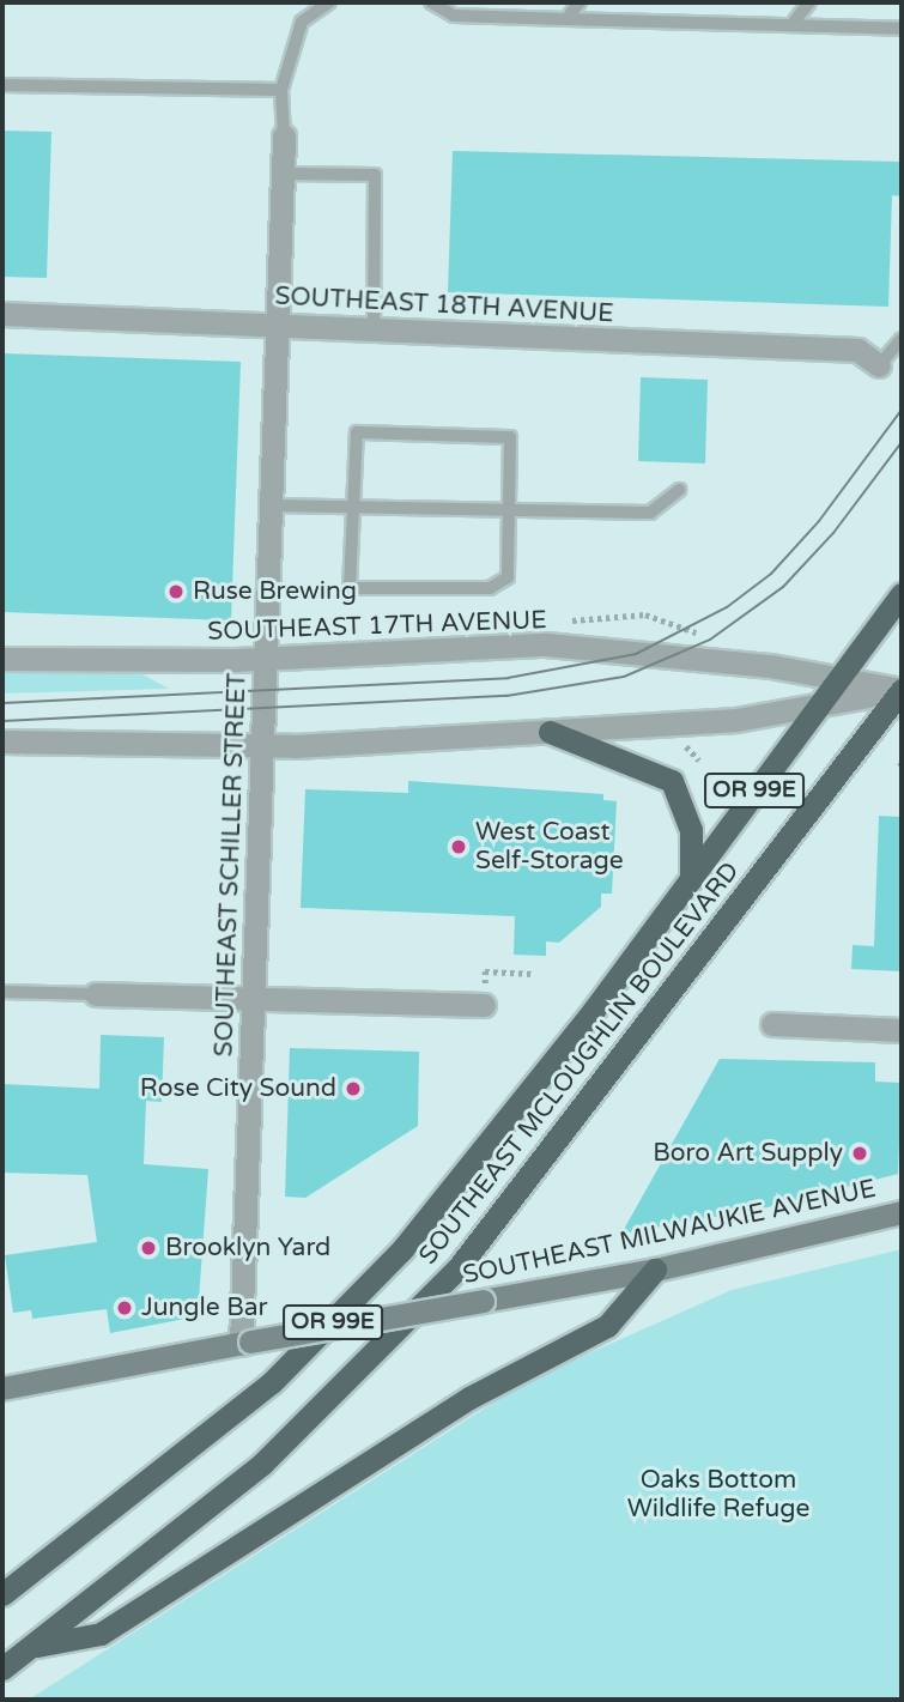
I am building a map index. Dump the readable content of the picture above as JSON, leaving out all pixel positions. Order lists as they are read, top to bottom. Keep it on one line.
{"streets":{"highway":["OR 99E","SOUTHEAST MCLOUGHLIN BOULEVARD"],"main road":["SOUTHEAST MILWAUKIE AVENUE"],"street":["SOUTHEAST 18TH AVENUE","SOUTHEAST 17TH AVENUE","SOUTHEAST SCHILLER STREET"]},"crossings":[["SOUTHEAST 18TH AVENUE","SOUTHEAST SCHILLER STREET"],["SOUTHEAST 17TH AVENUE","SOUTHEAST SCHILLER STREET"],["SOUTHEAST 17TH AVENUE","SOUTHEAST MCLOUGHLIN BOULEVARD"],["SOUTHEAST SCHILLER STREET","SOUTHEAST MILWAUKIE AVENUE"]],"parks":["Oaks Bottom Wildlife Refuge"],"places":["Ruse Brewing","West Coast Self-Storage","Rose City Sound","Boro Art Supply","Brooklyn Yard","Jungle Bar"]}
